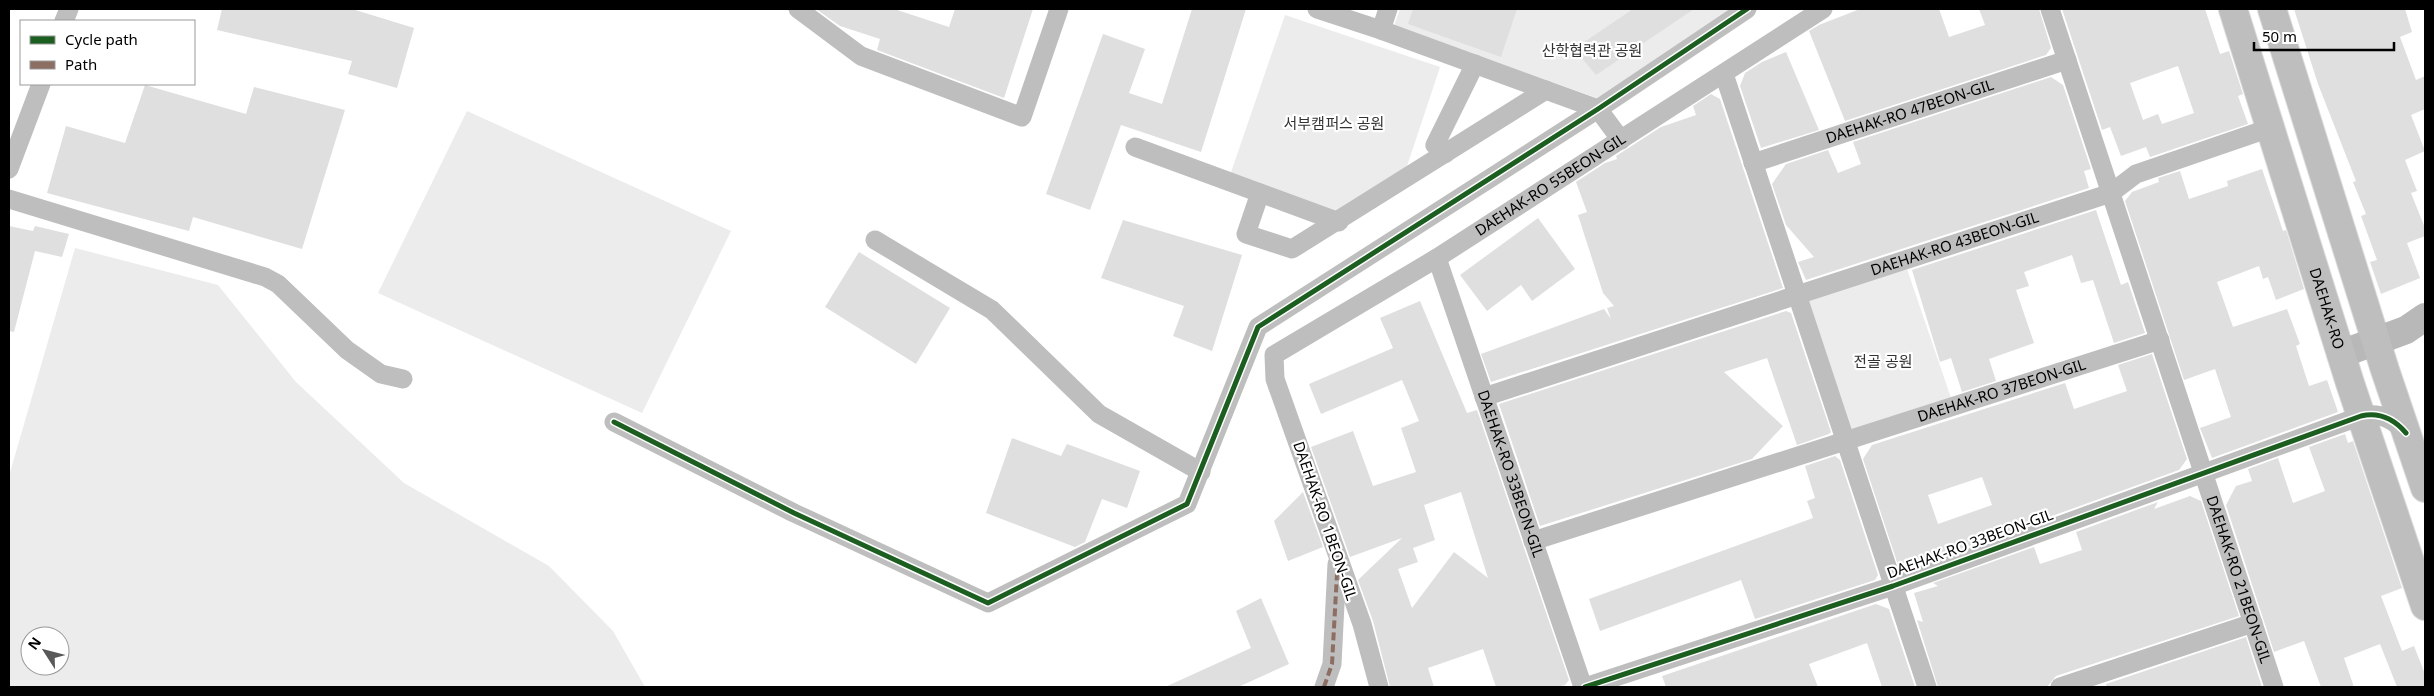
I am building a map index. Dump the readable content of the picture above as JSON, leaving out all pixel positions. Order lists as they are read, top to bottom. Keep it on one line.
{"streets":{"main road":["DAEHAK-RO"],"street":["DAEHAK-RO 47BEON-GIL","DAEHAK-RO 55BEON-GIL","DAEHAK-RO 43BEON-GIL","DAEHAK-RO 37BEON-GIL","DAEHAK-RO 33BEON-GIL","DAEHAK-RO 1BEON-GIL","DAEHAK-RO 21BEON-GIL"]},"crossings":[["DAEHAK-RO 55BEON-GIL","DAEHAK-RO 33BEON-GIL"],["DAEHAK-RO 55BEON-GIL","DAEHAK-RO 1BEON-GIL"],["DAEHAK-RO 43BEON-GIL","DAEHAK-RO"],["DAEHAK-RO 43BEON-GIL","DAEHAK-RO 33BEON-GIL"],["DAEHAK-RO","DAEHAK-RO 33BEON-GIL"],["DAEHAK-RO 37BEON-GIL","DAEHAK-RO 33BEON-GIL"],["DAEHAK-RO 33BEON-GIL","DAEHAK-RO 21BEON-GIL"]],"parks":["산학협력관 공원","서부캠퍼스 공원","전골 공원"],"legend":["Cycle path","Path"],"scale_bar":"50 m","north":"top left"}
